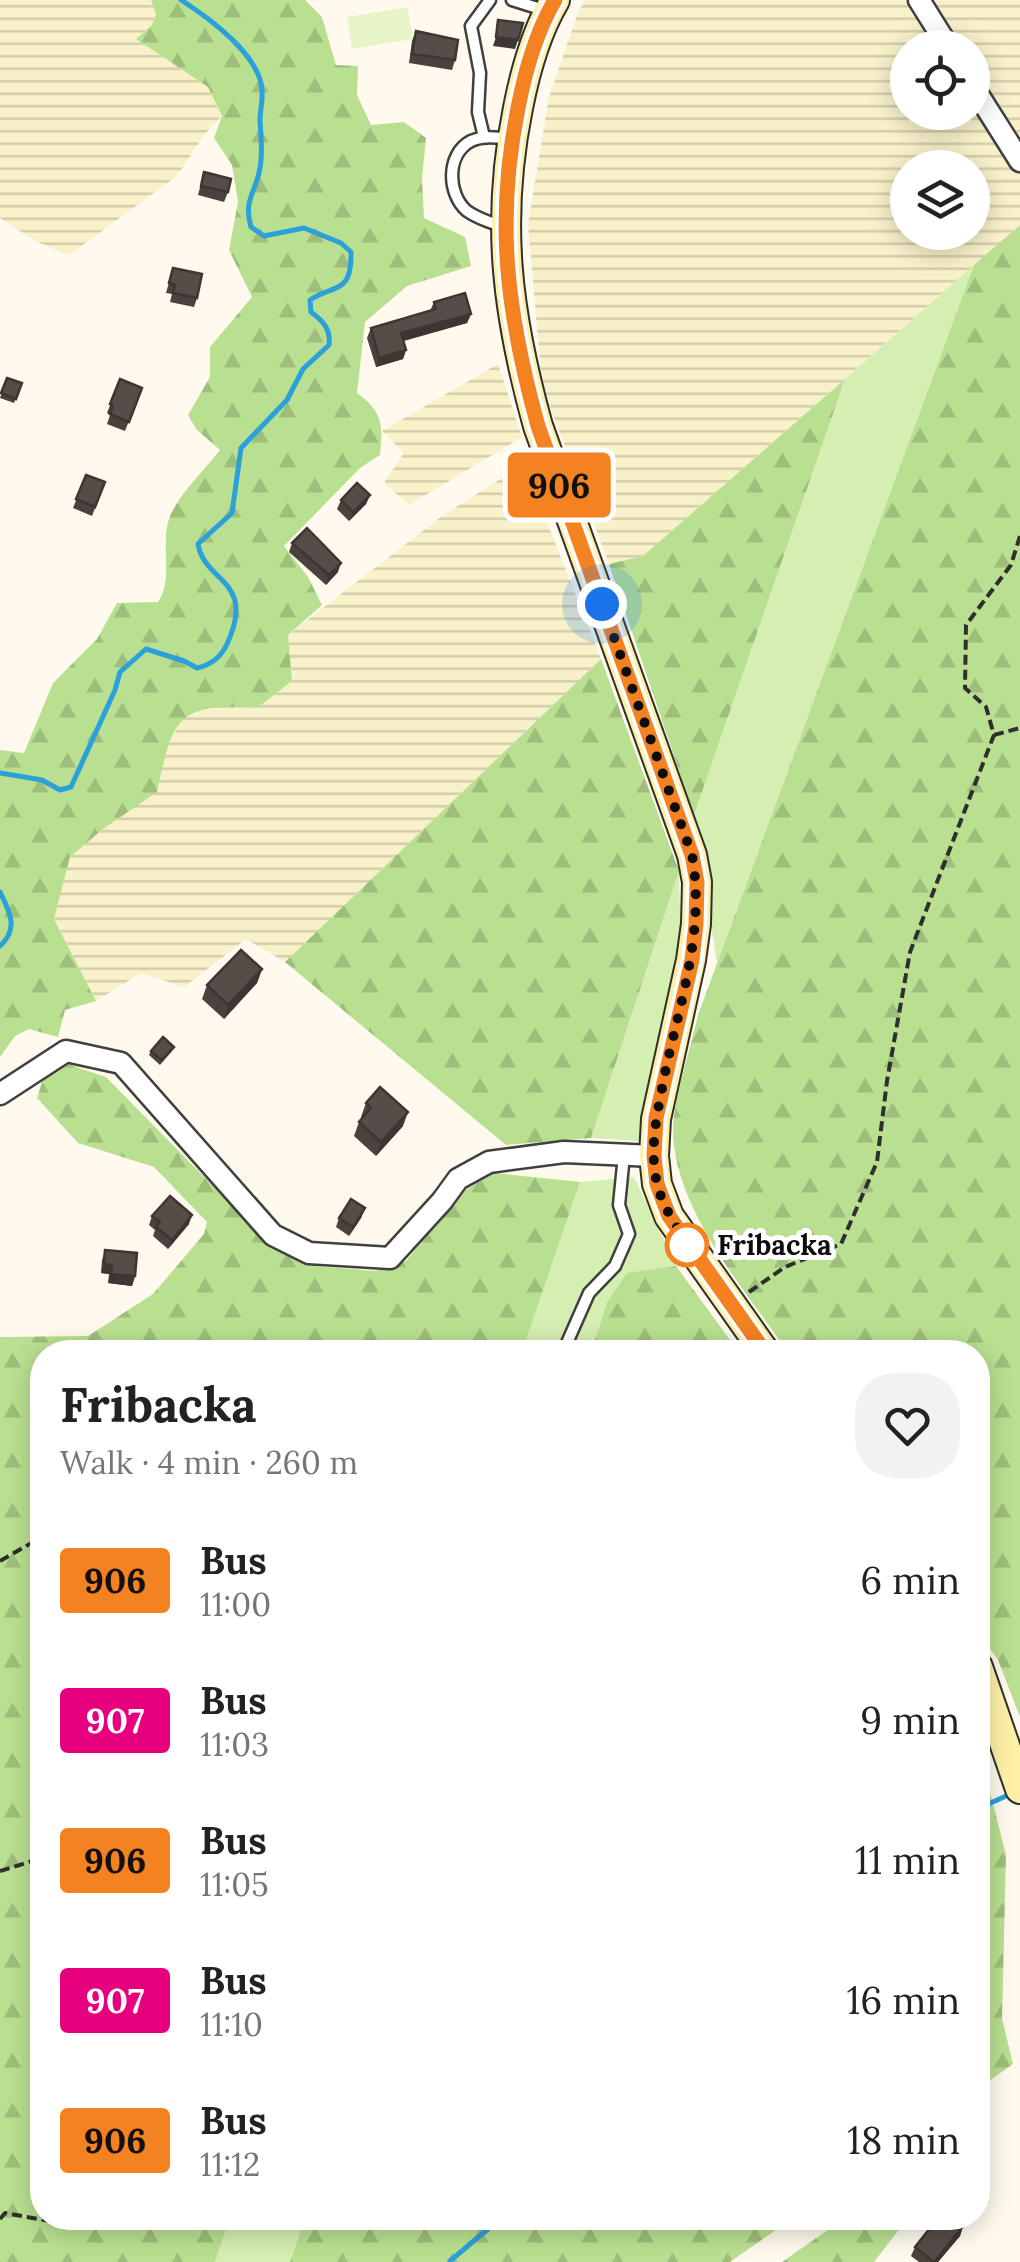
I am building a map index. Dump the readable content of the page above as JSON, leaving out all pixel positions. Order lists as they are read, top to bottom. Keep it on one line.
{"places":["Fribacka"],"lines":["bus line 906"],"page":{"on_map":"906","heading":["Fribacka","Walk · 4 min · 260 m"],"list":[{"mark":"906","name":"Bus","note":"11:00","value":"6 min"},{"mark":"907","name":"Bus","note":"11:03","value":"9 min"},{"mark":"906","name":"Bus","note":"11:05","value":"11 min"},{"mark":"907","name":"Bus","note":"11:10","value":"16 min"},{"mark":"906","name":"Bus","note":"11:12","value":"18 min"}]}}
